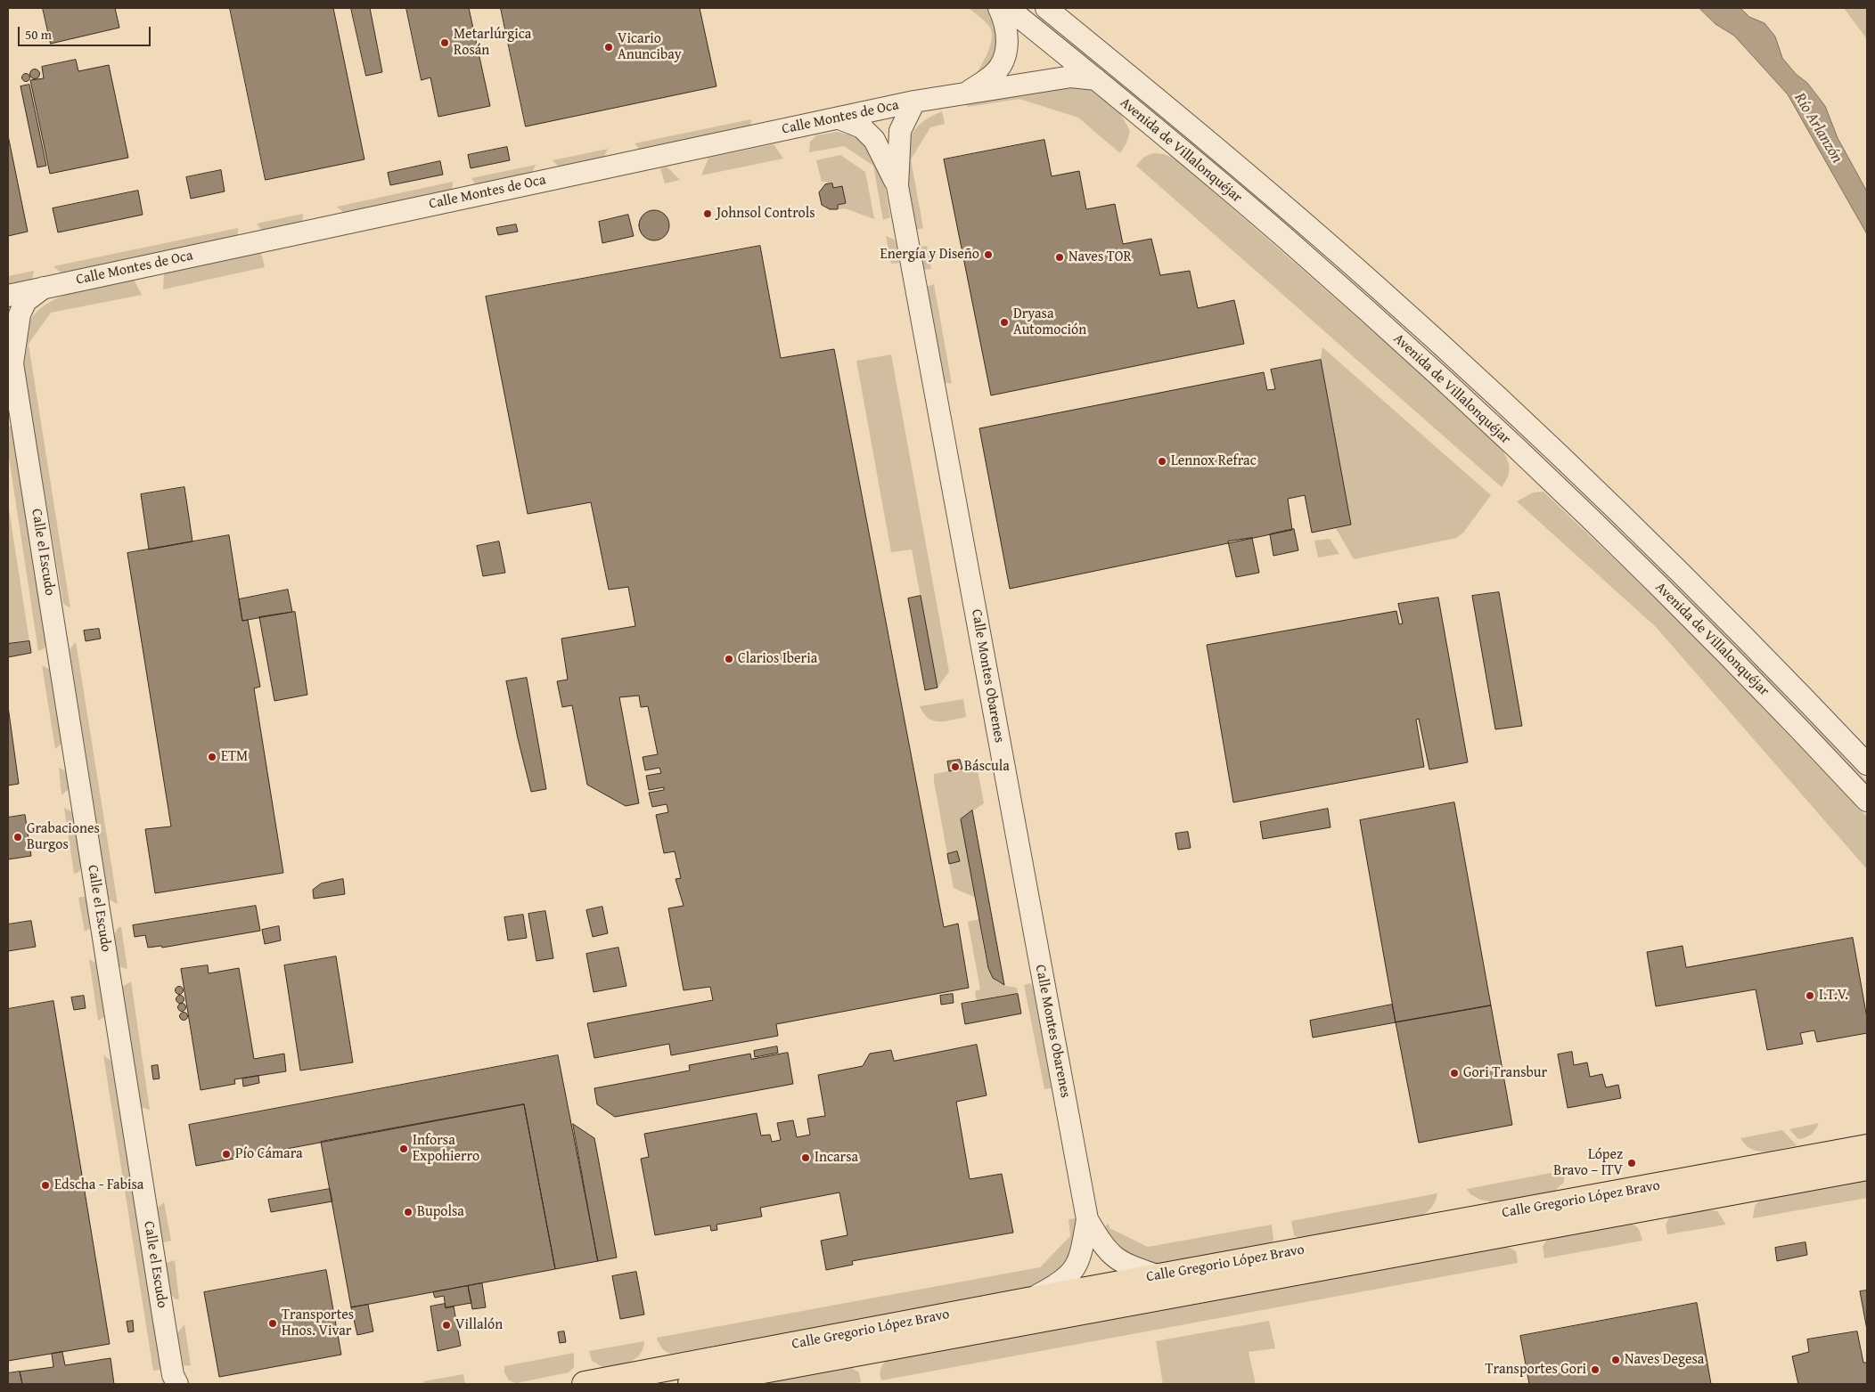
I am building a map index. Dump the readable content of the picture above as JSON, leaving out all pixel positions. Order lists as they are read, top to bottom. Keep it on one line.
{"streets":{"main road":["Calle Gregorio López Bravo"],"street":["Calle Montes de Oca","Avenida de Villalonquéjar","Calle el Escudo","Calle Montes Obarenes"]},"crossings":[["Calle Montes de Oca","Avenida de Villalonquéjar"],["Calle Montes de Oca","Calle el Escudo"],["Calle Montes de Oca","Calle Montes Obarenes"],["Calle Montes Obarenes","Calle Gregorio López Bravo"]],"water":["Río Arlanzón"],"places":["Metarlúrgica Rosán","Vicario Anuncibay","Johnsol Controls","Energía y Diseño","Naves TOR","Dryasa Automoción","Lennox Refrac","Clarios Iberia","ETM","Báscula","Grabaciones Burgos","I.T.V.","Gori Transbur","Inforsa Expohierro","Pío Cámara","Incarsa","López Bravo – ITV","Edscha - Fabisa","Bupolsa","Transportes Hnos. Vivar","Villalón","Naves Degesa","Transportes Gori"],"scale_bar":"50 m"}
